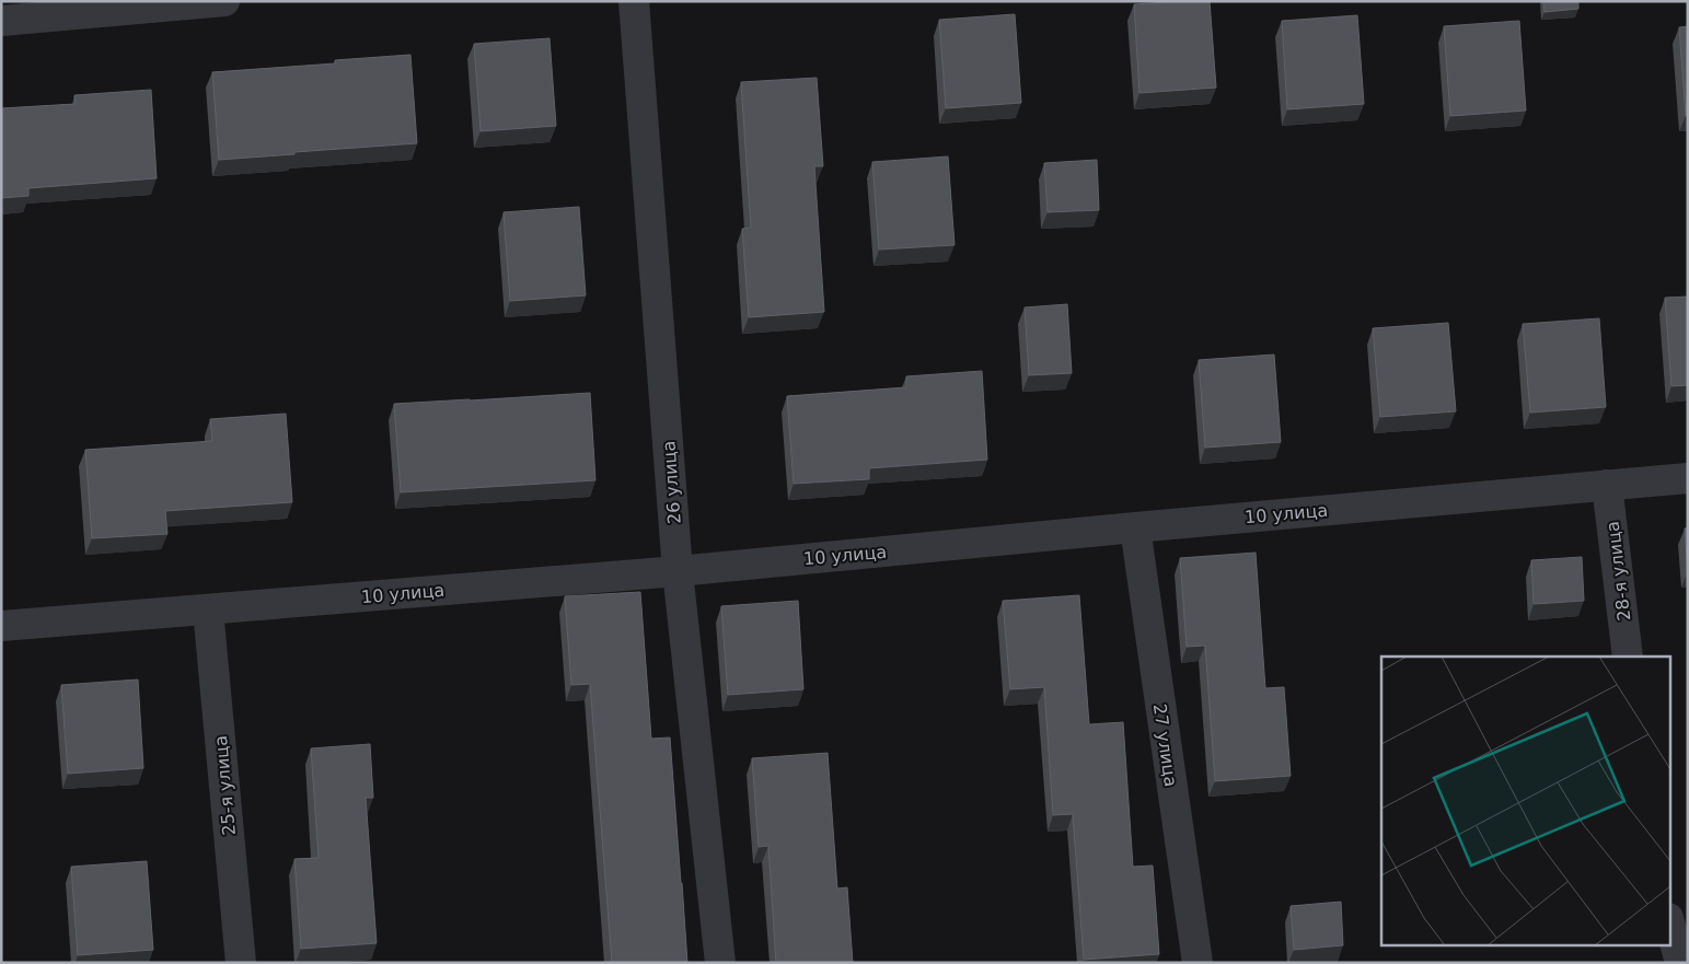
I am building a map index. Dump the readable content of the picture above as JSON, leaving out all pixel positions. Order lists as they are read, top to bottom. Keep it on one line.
{"streets":{"street":["26 улица","10 улица","28-я улица","27 улица","25-я улица"]},"crossings":[["26 улица","10 улица"],["10 улица","28-я улица"],["10 улица","27 улица"],["10 улица","25-я улица"]]}
